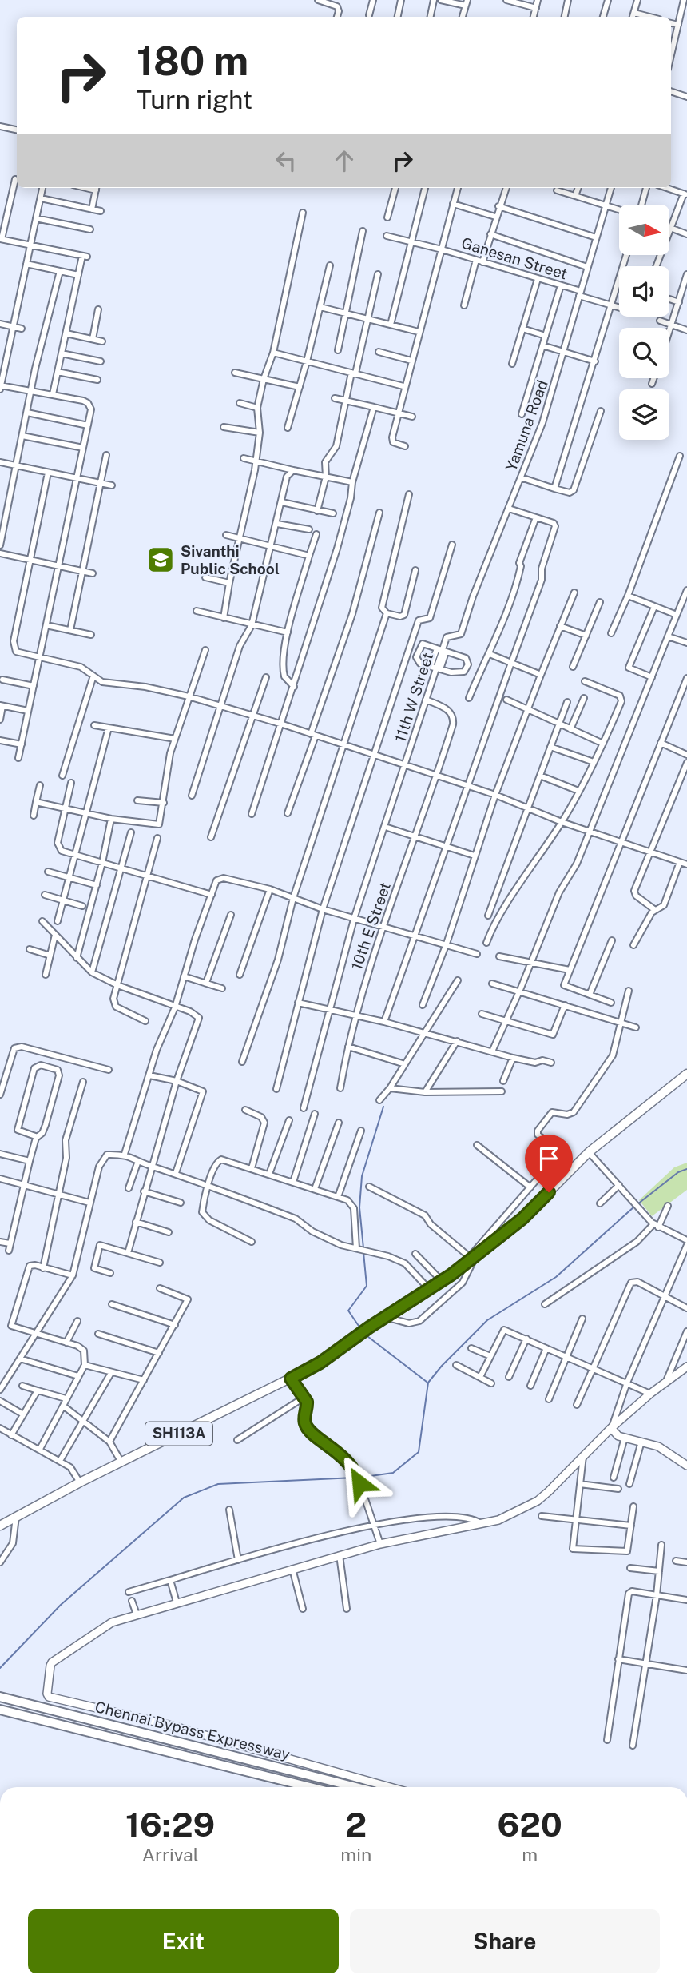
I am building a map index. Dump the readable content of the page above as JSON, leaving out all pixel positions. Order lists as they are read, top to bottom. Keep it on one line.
{"streets":{"highway":["Chennai Bypass Expressway"],"main road":["SH113A"],"street":["Ganesan Street","Yamuna Road","11th W Street","10th E Street"]},"crossings":[["Ganesan Street","Yamuna Road"],["Yamuna Road","11th W Street"],["11th W Street","10th E Street"]],"places":{"school or university":["Sivanthi Public School"]},"north":"right","page":{"turn":["180 m","Turn right"],"eta":["16:29","Arrival","2","min","620","m"],"buttons":["Exit","Share"]}}
